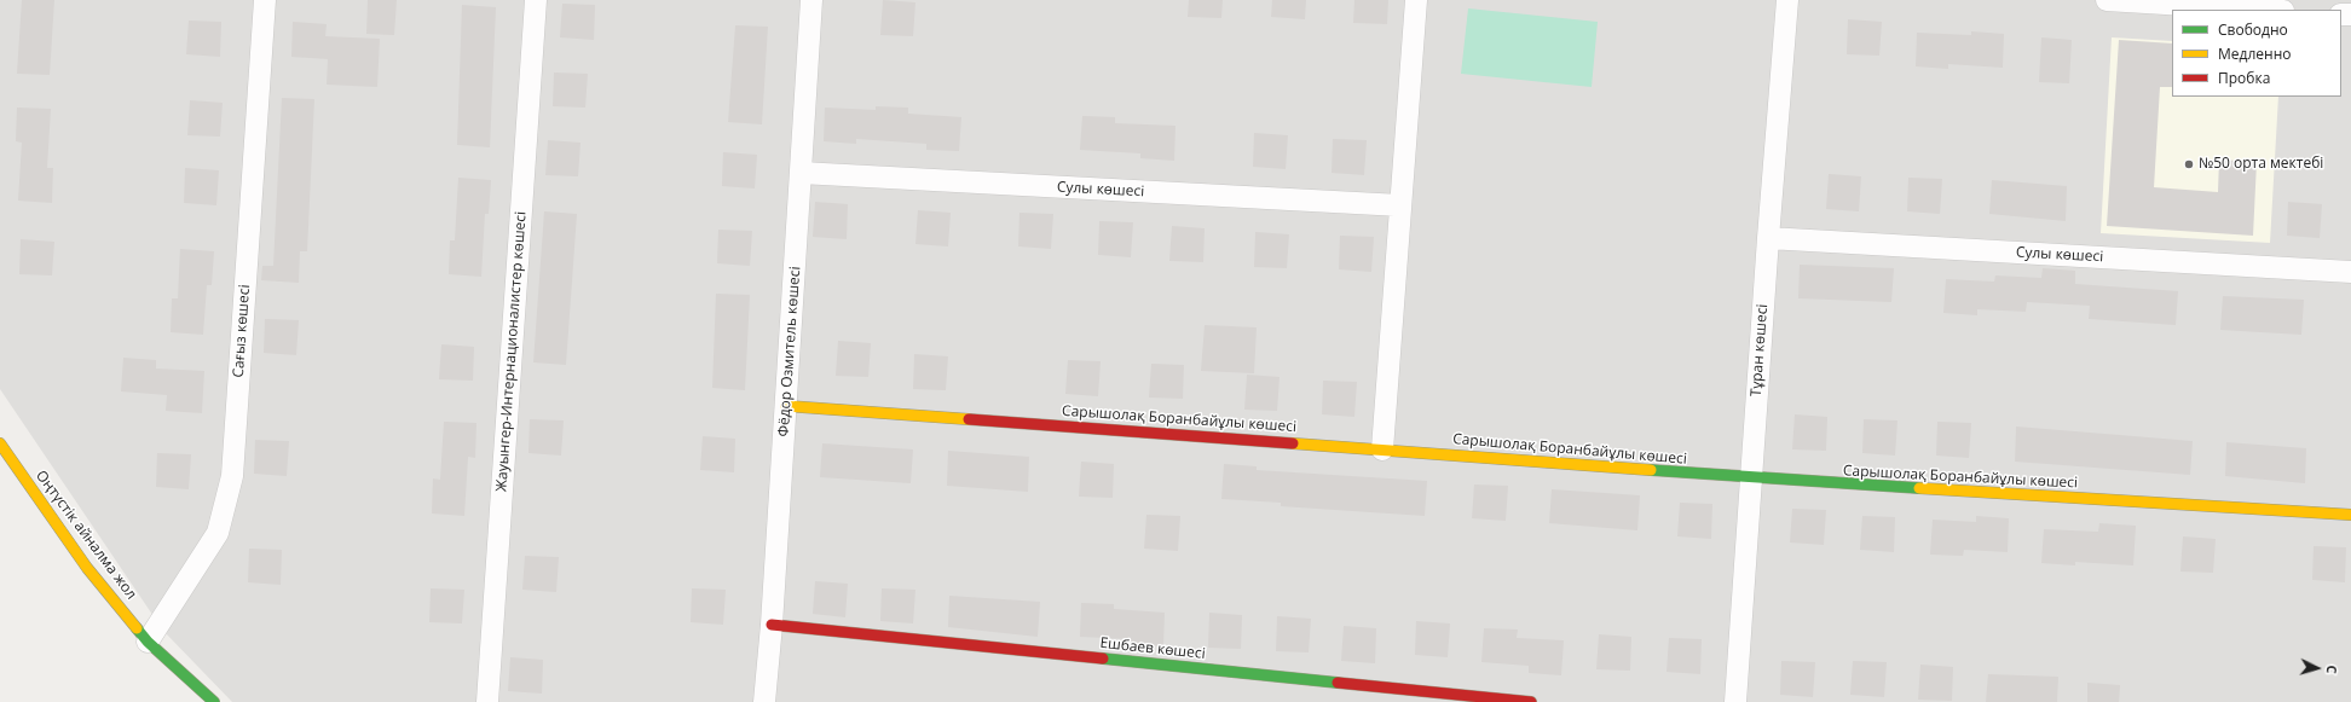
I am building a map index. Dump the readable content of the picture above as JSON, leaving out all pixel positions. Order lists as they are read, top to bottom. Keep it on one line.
{"streets":{"main road":["Сарышолақ Боранбайұлы көшесі","Оңтүстік айналма жол","Ешбаев көшесі"],"street":["Сулы көшесі","Сағыз көшесі","Тұран көшесі","Жауынгер-Интернационалистер көшесі","Фёдор Озмитель көшесі"]},"crossings":[["Сулы көшесі","Тұран көшесі"],["Сулы көшесі","Фёдор Озмитель көшесі"],["Сағыз көшесі","Оңтүстік айналма жол"],["Тұран көшесі","Сарышолақ Боранбайұлы көшесі"],["Фёдор Озмитель көшесі","Сарышолақ Боранбайұлы көшесі"],["Фёдор Озмитель көшесі","Ешбаев көшесі"]],"places":["№50 орта мектебі"],"legend":["Свободно","Медленно","Пробка"],"north":"right"}
